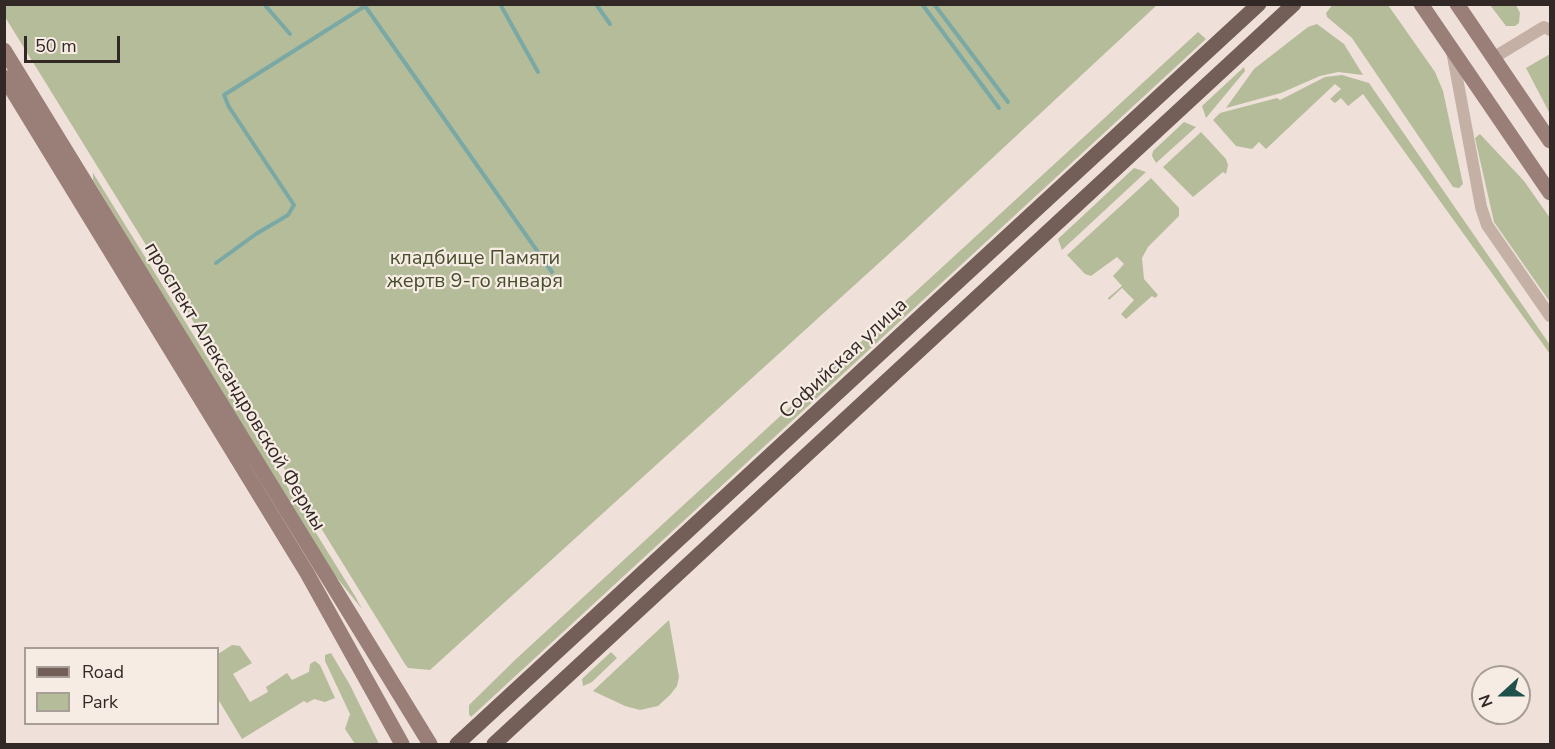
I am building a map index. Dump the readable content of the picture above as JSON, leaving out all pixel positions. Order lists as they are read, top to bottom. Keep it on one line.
{"streets":{"main road":["Софийская улица","проспект Александровской Фермы"]},"parks":["кладбище Памяти жертв 9-го января"],"legend":["Road","Park"],"scale_bar":"50 m","north":"left"}
